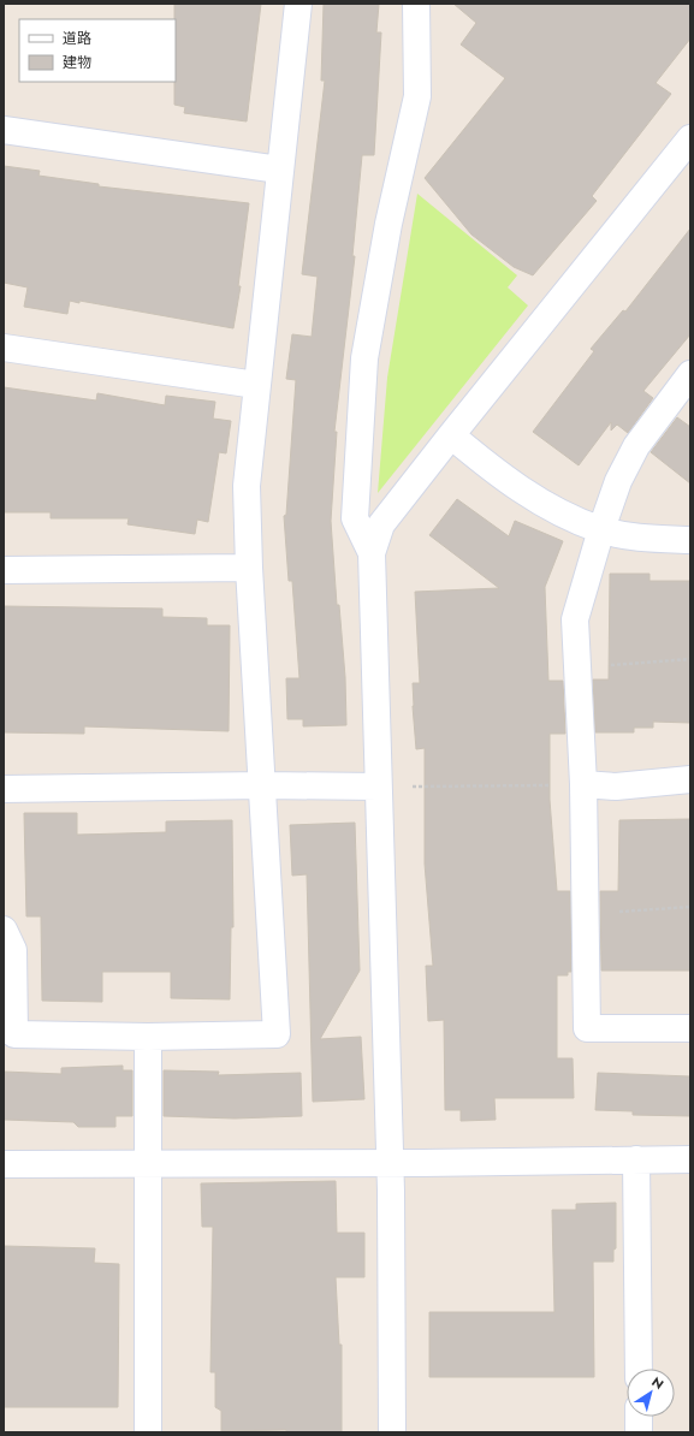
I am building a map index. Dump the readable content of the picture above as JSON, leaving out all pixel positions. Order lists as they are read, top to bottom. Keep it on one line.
{"legend":["道路","建物"],"north":"top right"}
